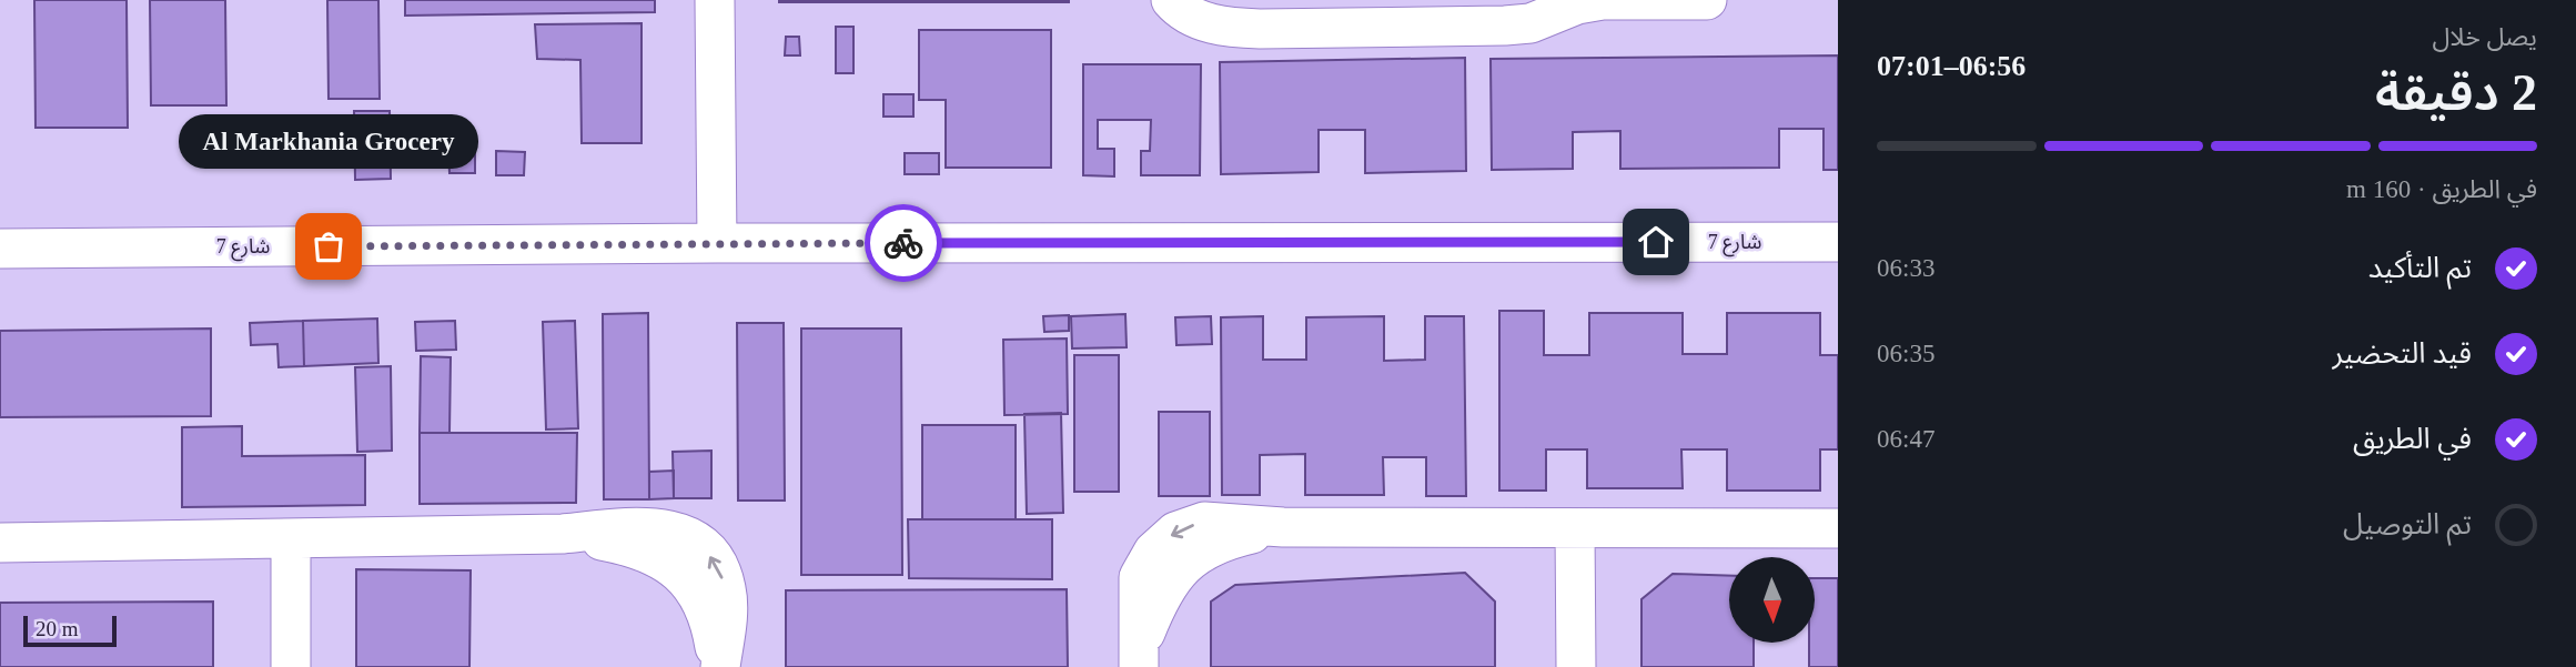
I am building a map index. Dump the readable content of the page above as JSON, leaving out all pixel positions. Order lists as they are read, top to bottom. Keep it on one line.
{"streets":{"street":["شارع 7"]},"places":["Al Markhania Grocery"],"scale_bar":"20 m","north":"bottom","page":{"heading":["2 دقيقة","يصل خلال","06:56–07:01"],"bubble":"Al Markhania Grocery","bar":"في الطريق · 160 m","list":[["تم التأكيد","06:33"],["قيد التحضير","06:35"],["في الطريق","06:47"],"تم التوصيل"],"scale":"20 m"}}
